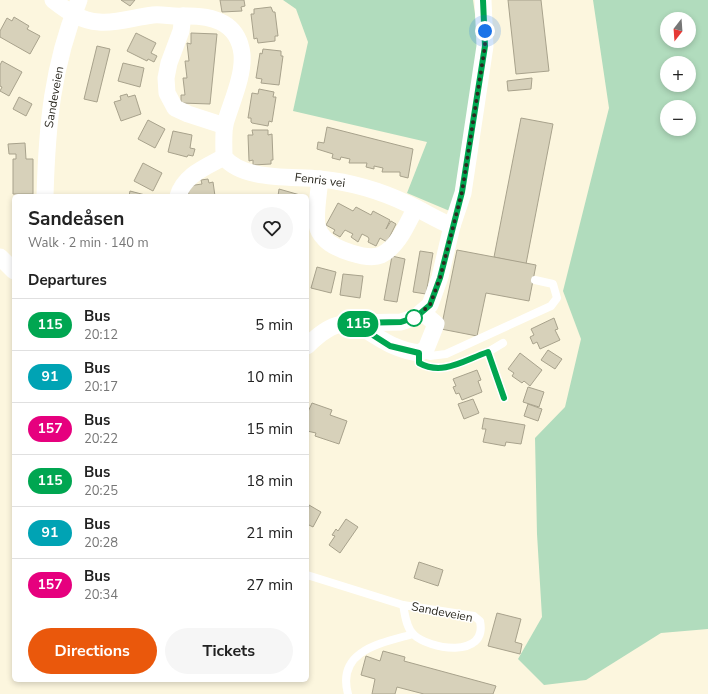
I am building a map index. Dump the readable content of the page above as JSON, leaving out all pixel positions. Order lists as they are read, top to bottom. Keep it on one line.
{"streets":{"street":["Sandeveien","Fenris vei"]},"lines":["bus line 115"],"north":"bottom","page":{"on_map":"115","map_buttons":["+","−"],"heading":[["Sandeåsen","Walk · 2 min · 140 m"],"Departures"],"list":[{"mark":"115","name":"Bus","note":"20:12","value":"5 min"},{"mark":"91","name":"Bus","note":"20:17","value":"10 min"},{"mark":"157","name":"Bus","note":"20:22","value":"15 min"},{"mark":"115","name":"Bus","note":"20:25","value":"18 min"},{"mark":"91","name":"Bus","note":"20:28","value":"21 min"},{"mark":"157","name":"Bus","note":"20:34","value":"27 min"}],"buttons":["Directions","Tickets"]}}
